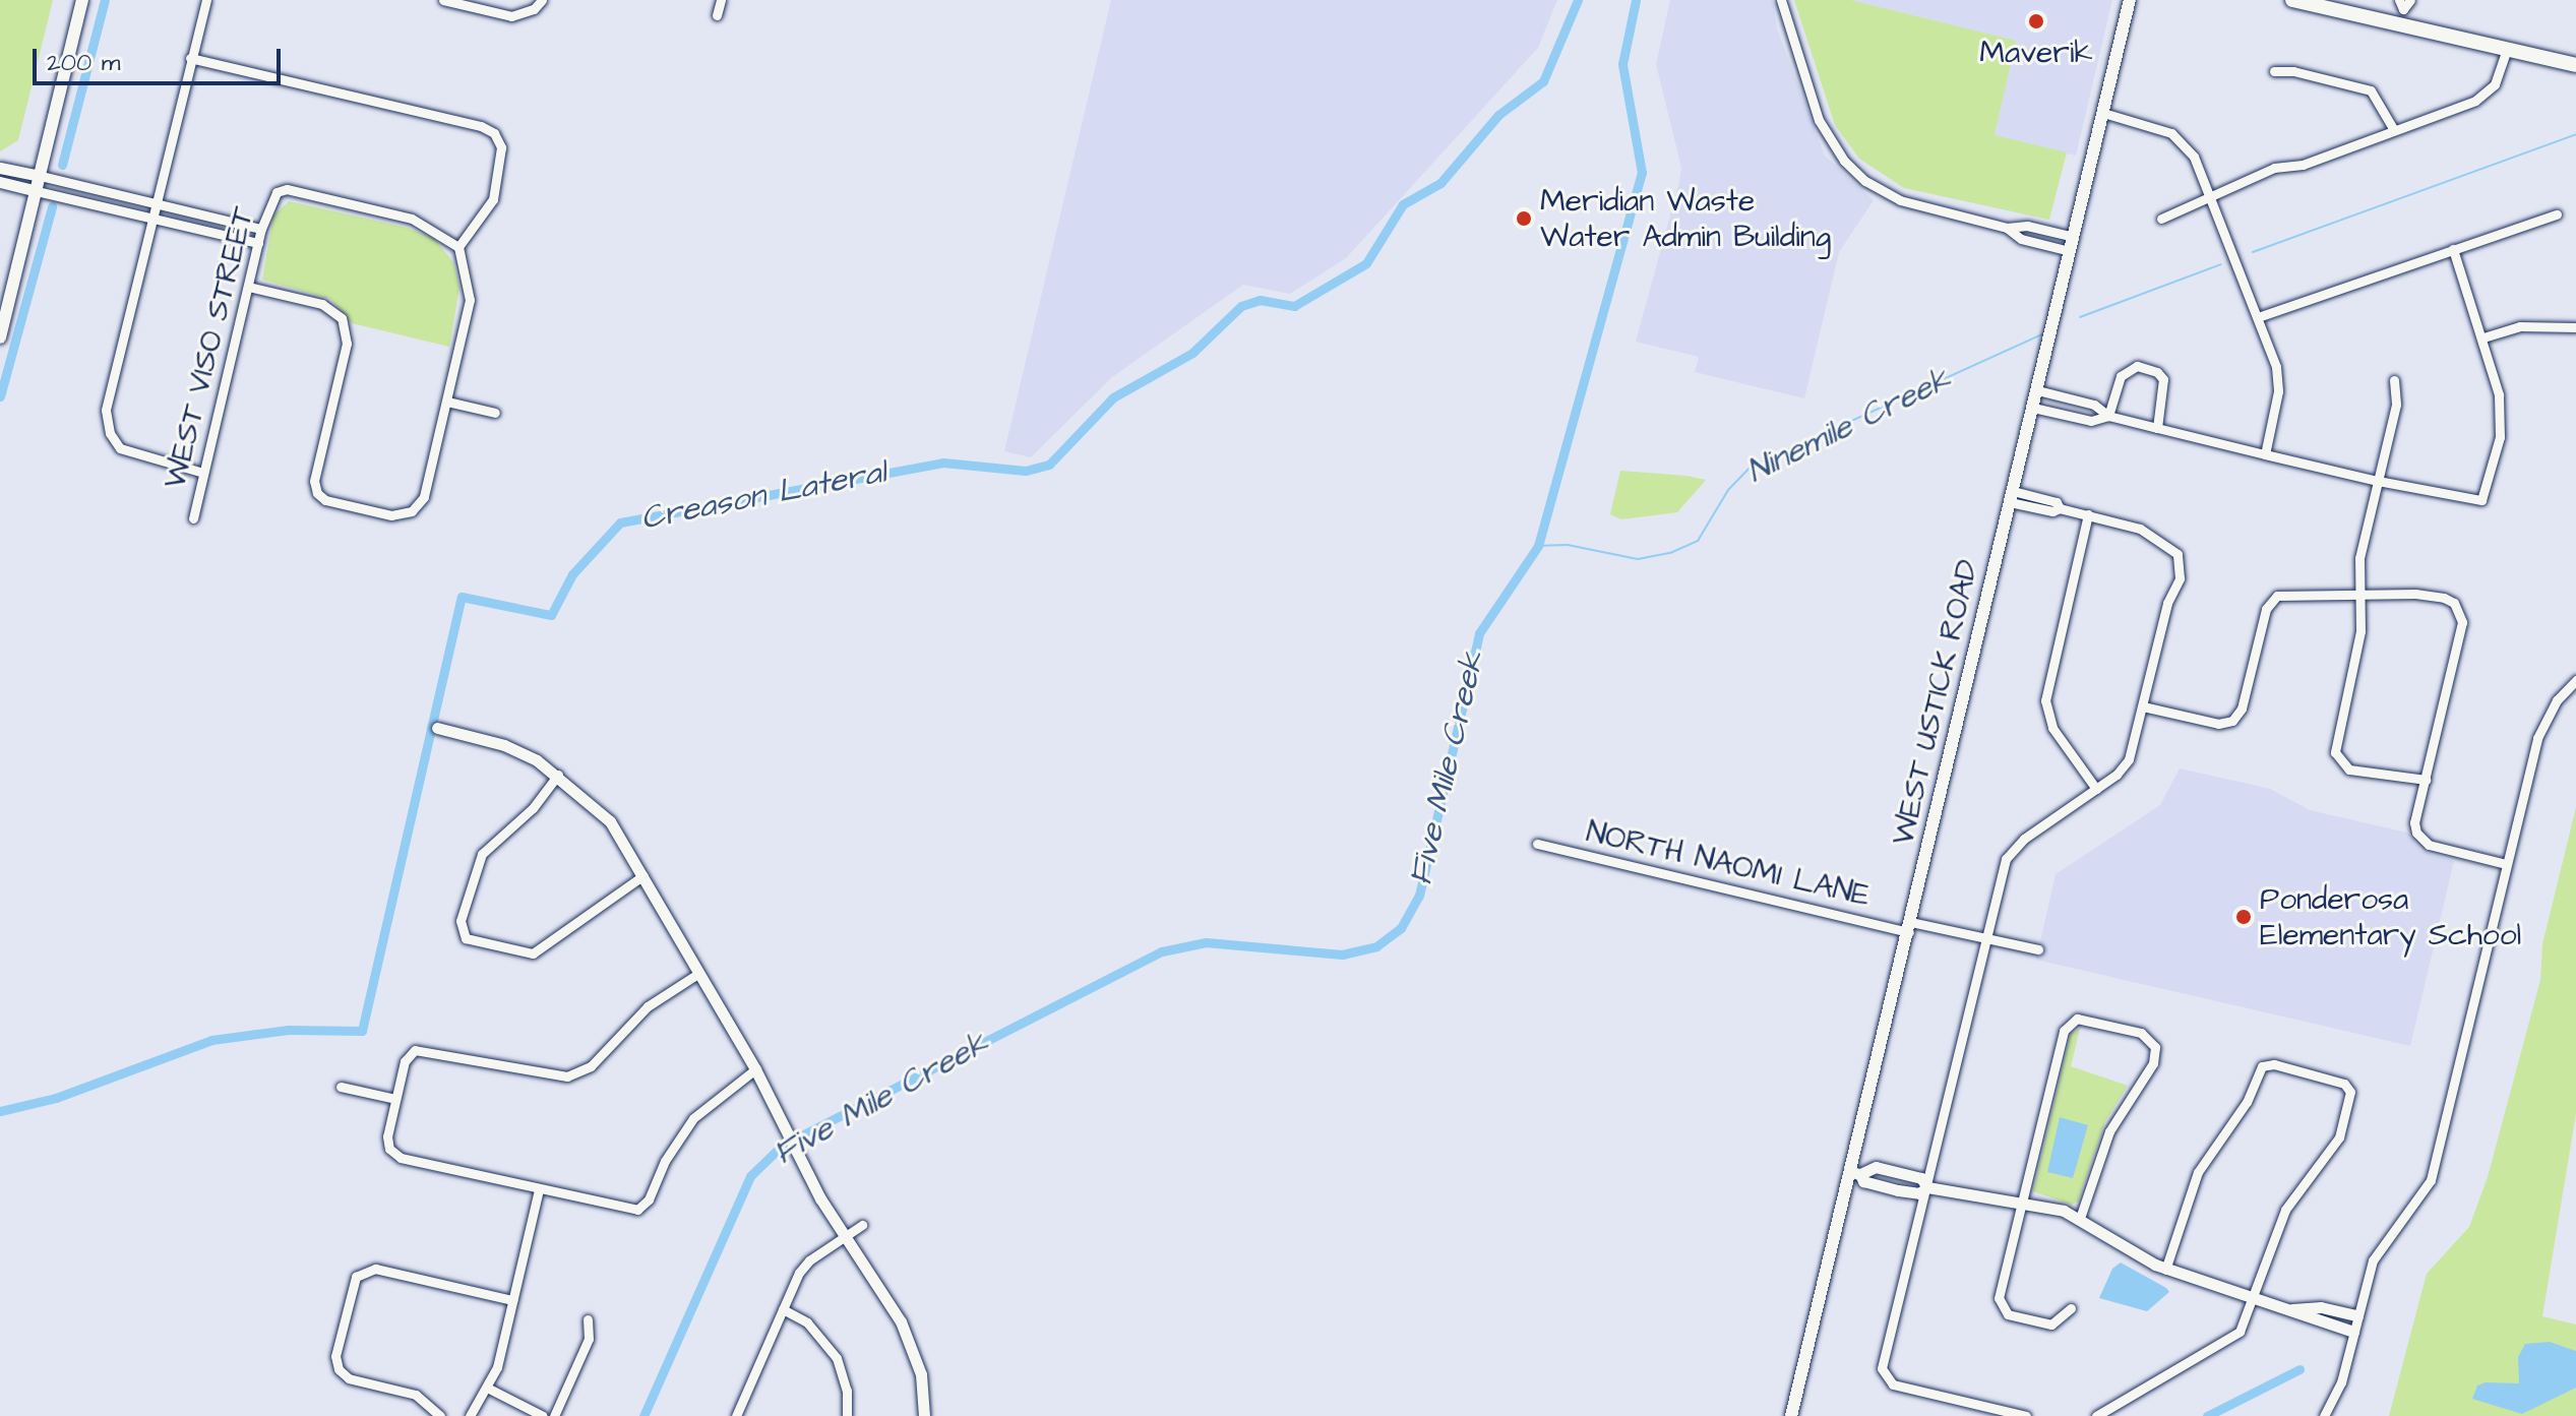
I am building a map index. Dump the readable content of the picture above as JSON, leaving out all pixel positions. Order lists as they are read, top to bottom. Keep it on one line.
{"streets":{"main road":["WEST USTICK ROAD"],"street":["WEST VISO STREET","NORTH NAOMI LANE"]},"crossings":[["WEST USTICK ROAD","NORTH NAOMI LANE"]],"water":["Ninemile Creek","Creason Lateral","Five Mile Creek"],"places":["Maverik","Meridian Waste Water Admin Building","Ponderosa Elementary School"],"scale_bar":"200 m"}
